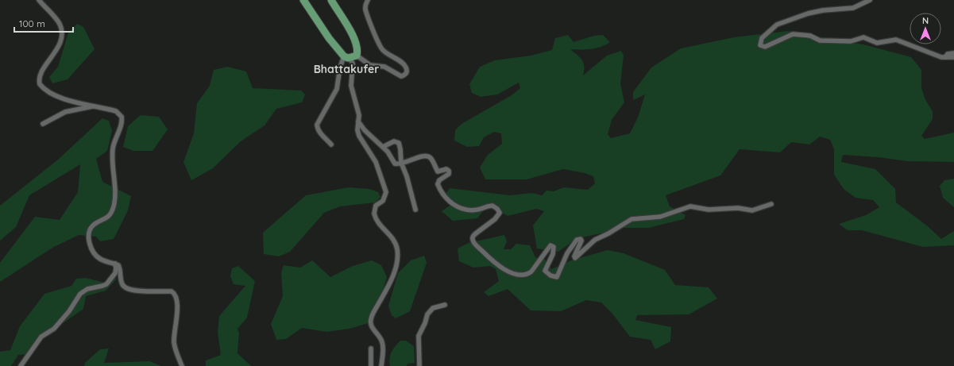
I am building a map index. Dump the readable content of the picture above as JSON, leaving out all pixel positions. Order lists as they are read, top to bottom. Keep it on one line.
{"districts":["Bhattakufer"],"scale_bar":"100 m","north":"top"}
